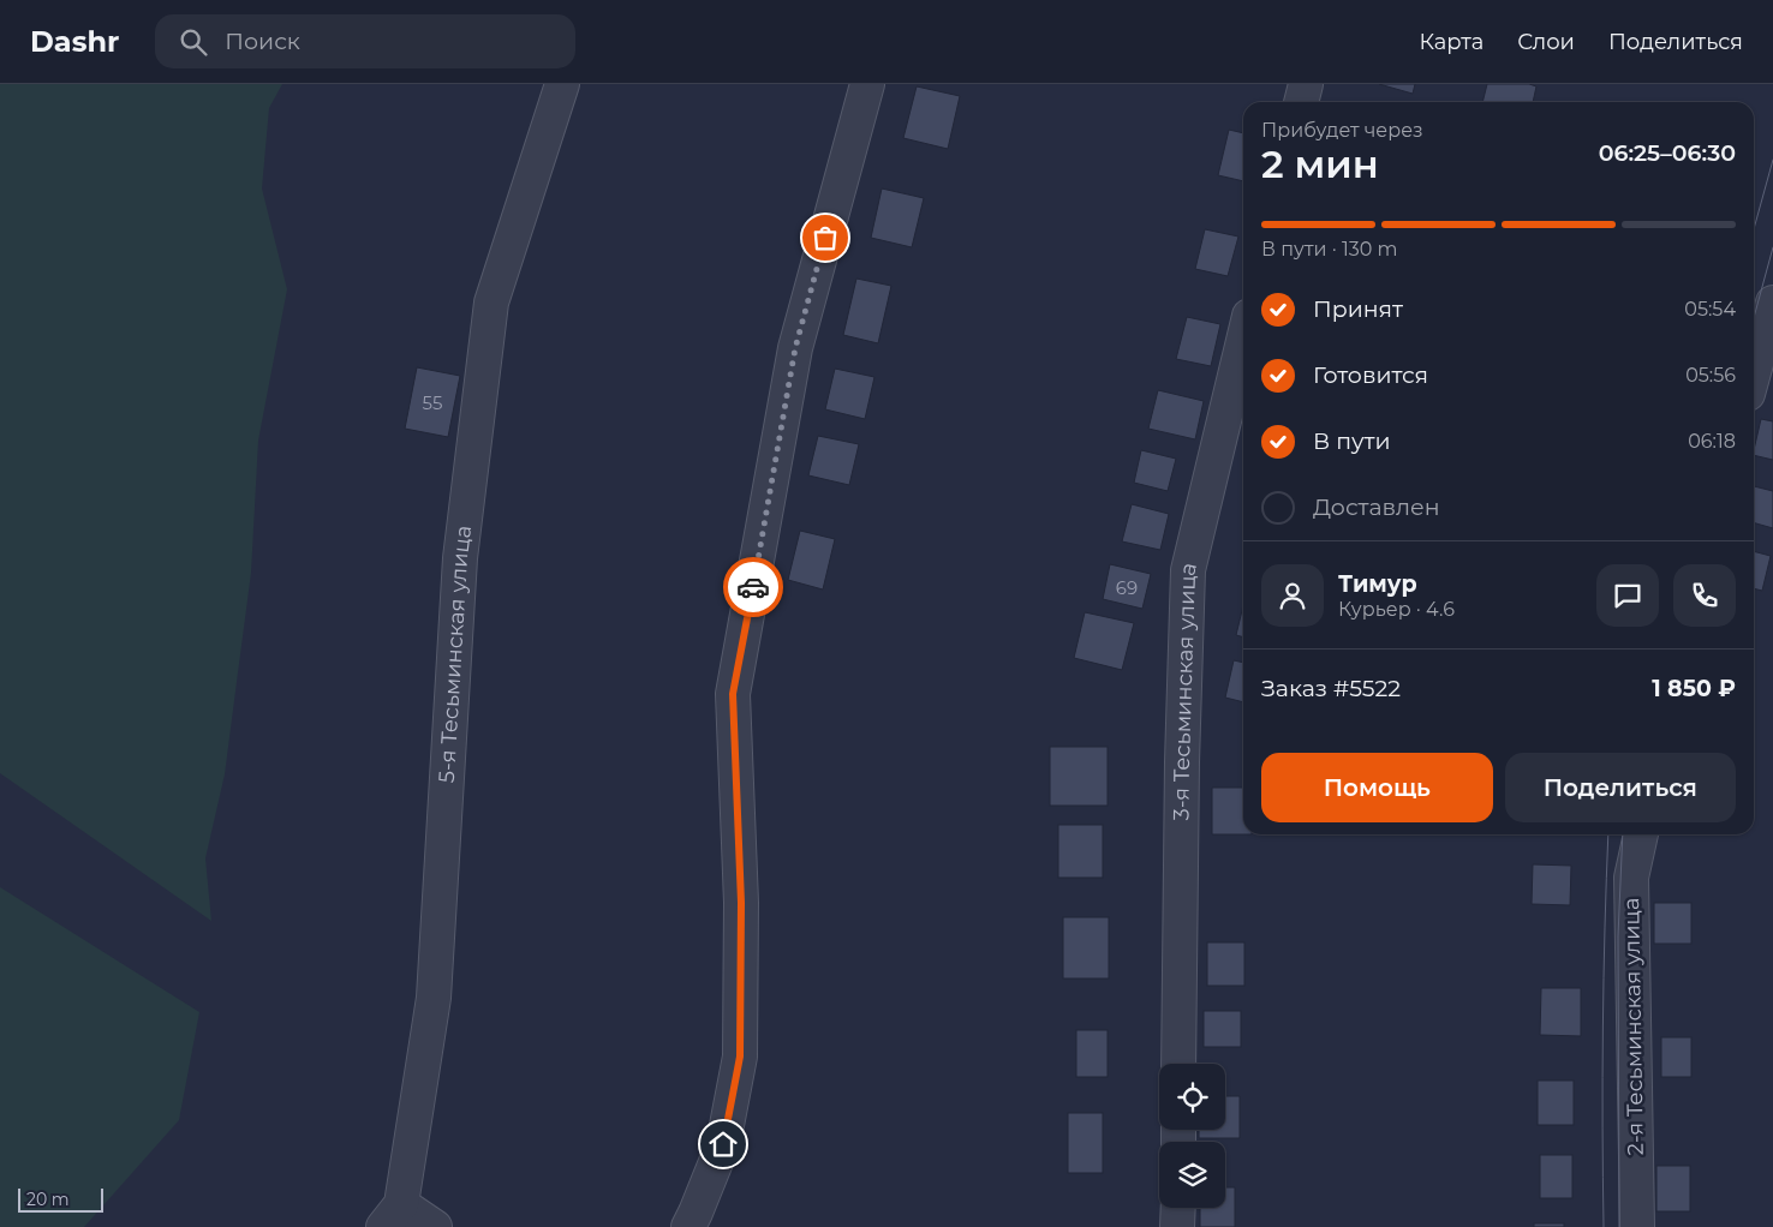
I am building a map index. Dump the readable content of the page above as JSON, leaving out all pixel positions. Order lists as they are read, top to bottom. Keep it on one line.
{"streets":{"street":["5-я Тесьминская улица","3-я Тесьминская улица","2-я Тесьминская улица"]},"house_numbers":["55","69"],"scale_bar":"20 m","page":{"header":"Dashr","search":"Поиск","nav":["Карта","Слои","Поделиться"],"heading":["2 мин","Прибудет через","06:25–06:30"],"panel":["Тимур","Курьер · 4.6","Заказ #5522","1 850 ₽"],"bar":"В пути · 130 m","list":[["Принят","05:54"],["Готовится","05:56"],["В пути","06:18"],"Доставлен"],"buttons":["Помощь","Поделиться"],"scale":"20 m"}}
